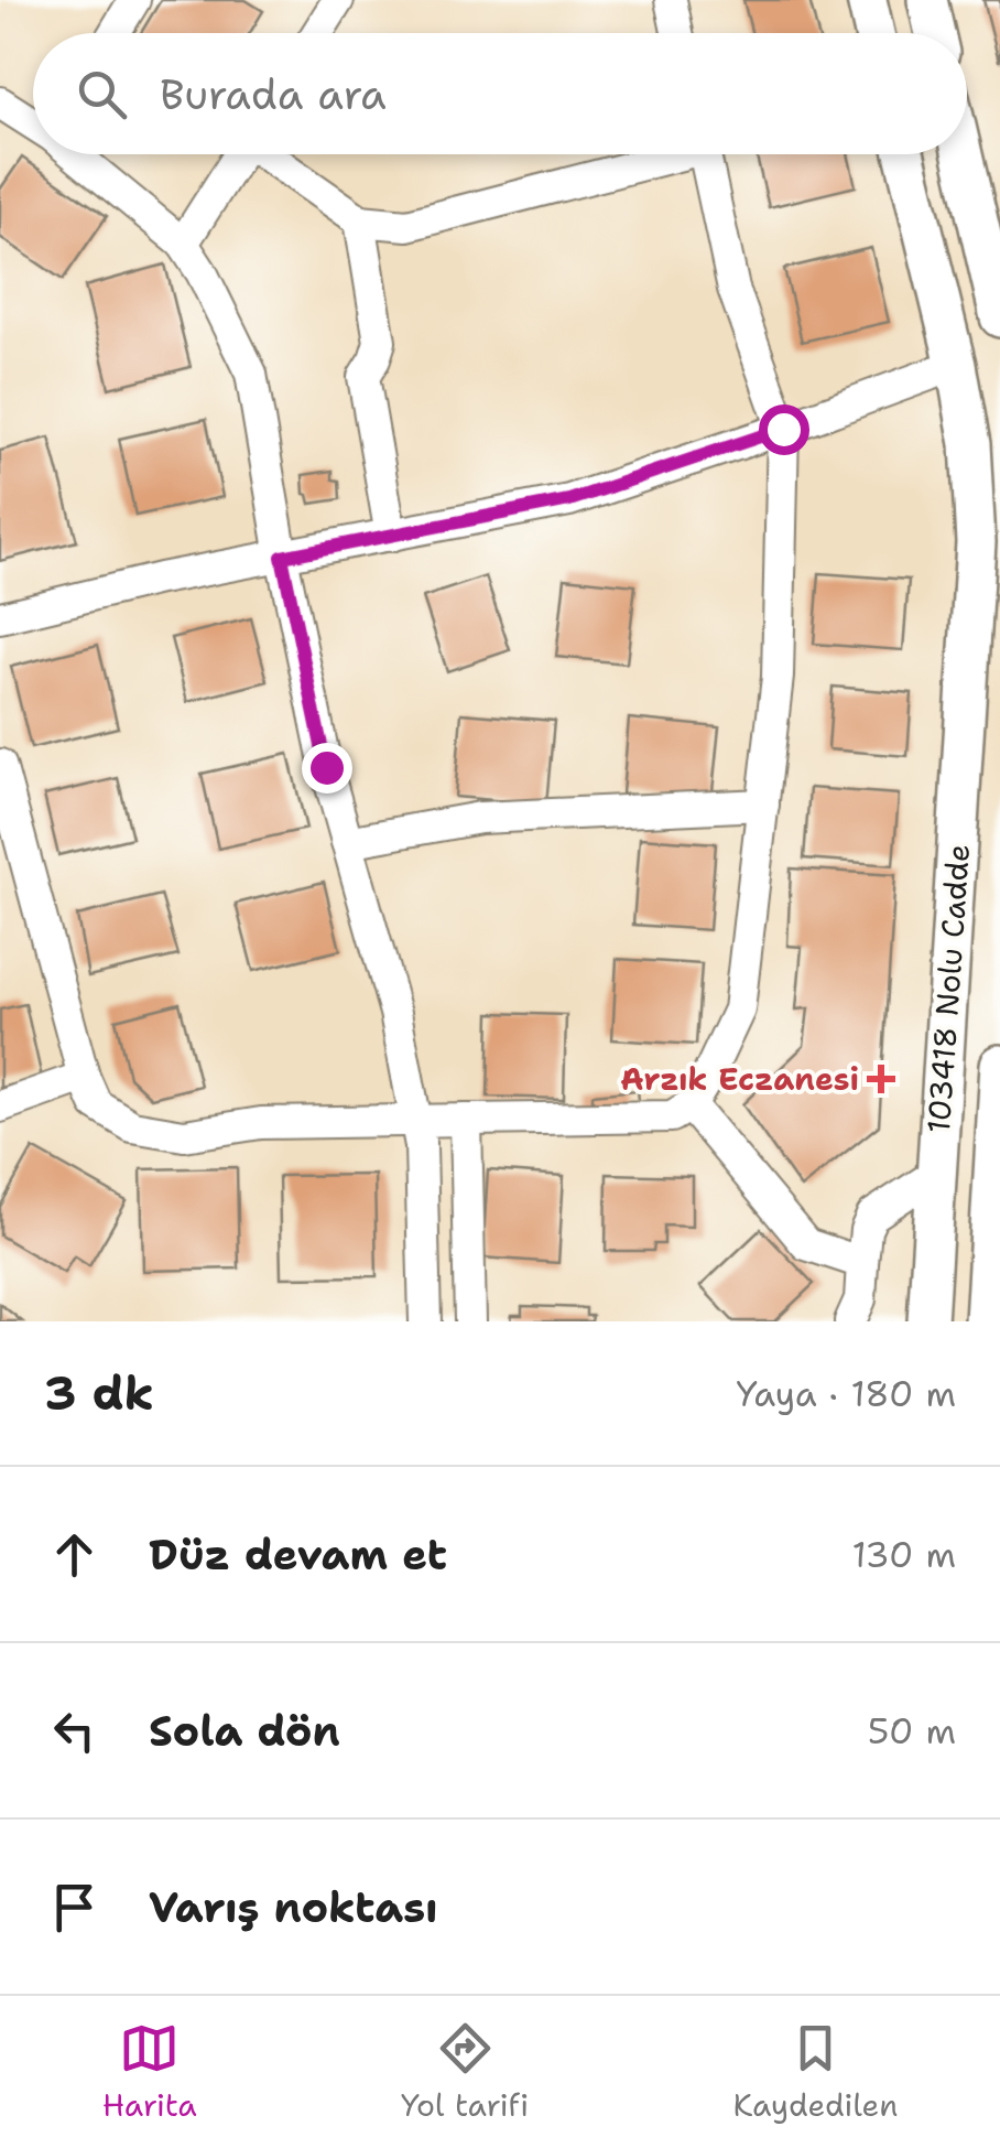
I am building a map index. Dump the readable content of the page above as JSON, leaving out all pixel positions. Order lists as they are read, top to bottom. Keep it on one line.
{"streets":{"main road":["103418 Nolu Cadde"]},"places":{"health":["Arzık Eczanesi"]},"page":{"search":"Burada ara","heading":["3 dk","Yaya · 180 m"],"list":[["Düz devam et","130 m"],["Sola dön","50 m"],"Varış noktası"],"nav":["Harita","Yol tarifi","Kaydedilen"]}}
